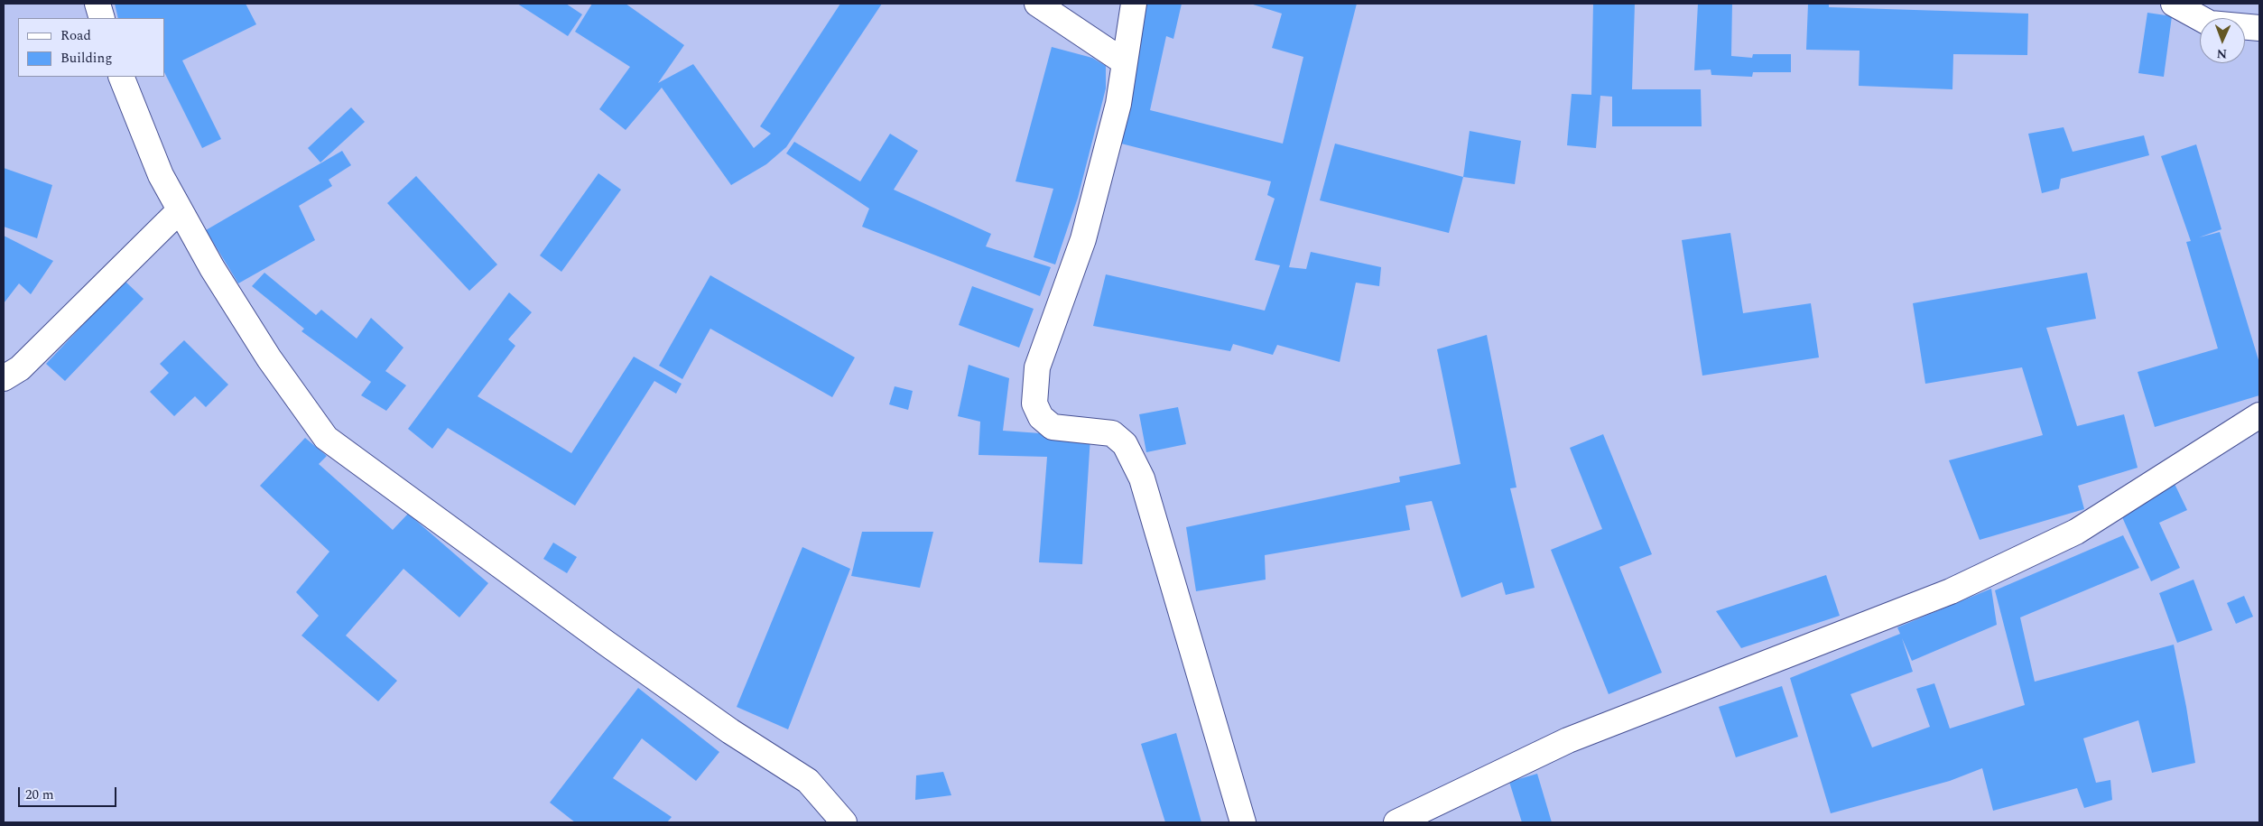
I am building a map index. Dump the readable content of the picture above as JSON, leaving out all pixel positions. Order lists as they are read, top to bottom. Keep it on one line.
{"legend":["Road","Building"],"scale_bar":"20 m","north":"bottom"}
